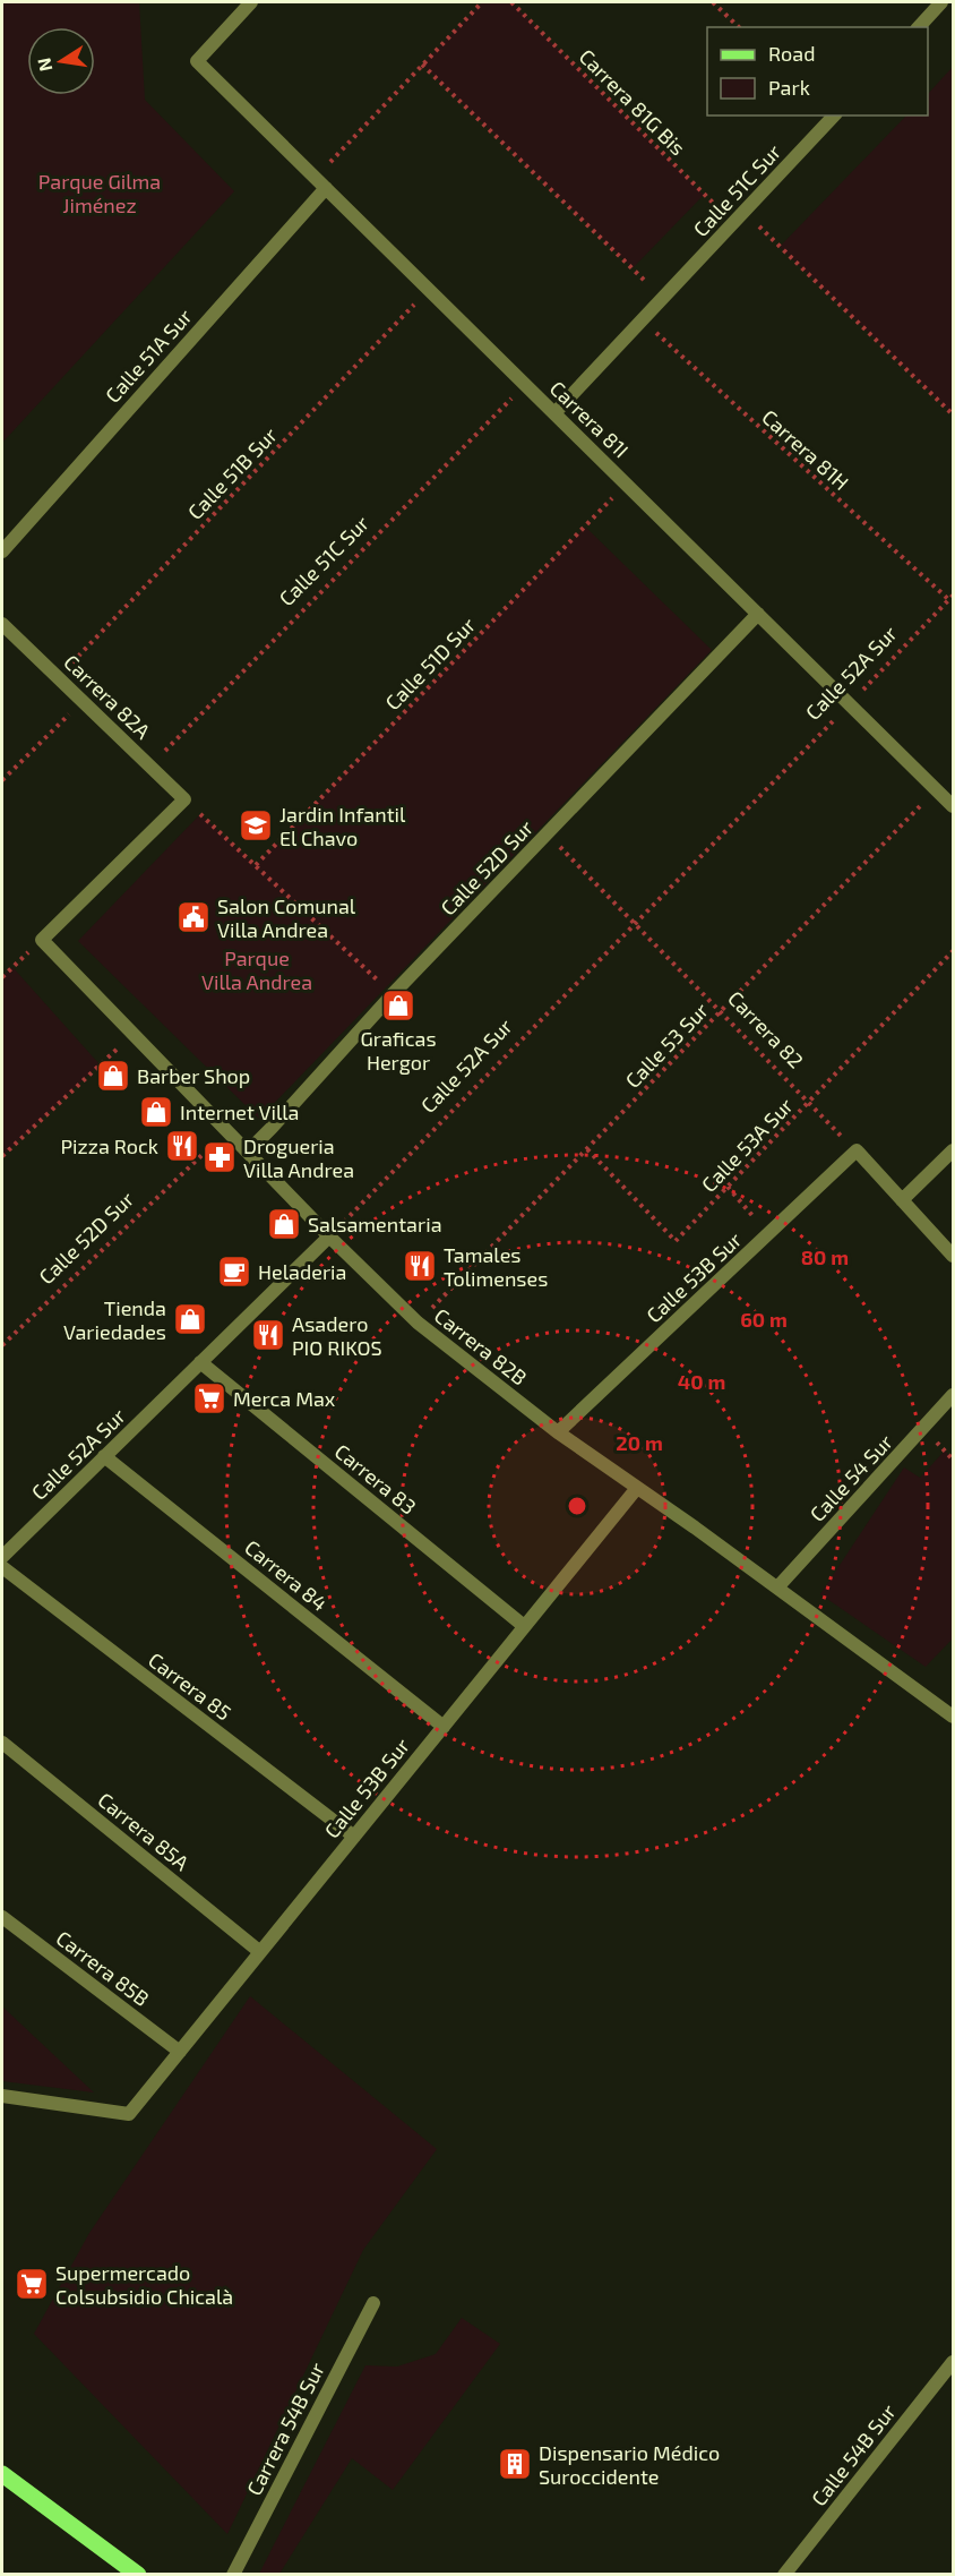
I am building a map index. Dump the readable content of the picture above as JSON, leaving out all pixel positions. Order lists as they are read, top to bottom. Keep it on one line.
{"streets":{"street":["Calle 51C Sur","Calle 51A Sur","Carrera 81I","Calle 52A Sur","Carrera 82A","Calle 52D Sur","Calle 53B Sur","Carrera 82B","Calle 54 Sur","Carrera 83","Carrera 84","Carrera 85","Carrera 85A","Carrera 85B","Carrera 54B Sur","Calle 54B Sur"],"path":["Carrera 81G Bis","Carrera 81H","Calle 51B Sur","Calle 51D Sur","Carrera 82","Calle 53 Sur","Calle 53A Sur"]},"crossings":[["Carrera 81G Bis","Calle 51C Sur"],["Calle 51C Sur","Carrera 81I"],["Calle 51C Sur","Carrera 81H"],["Calle 51C Sur","Carrera 82A"],["Calle 51A Sur","Carrera 81I"],["Carrera 81I","Calle 51B Sur"],["Carrera 81I","Calle 51D Sur"],["Carrera 81I","Calle 52A Sur"],["Carrera 81I","Calle 52D Sur"],["Carrera 81I","Calle 53 Sur"],["Carrera 81H","Calle 52A Sur"],["Calle 51B Sur","Carrera 82A"],["Calle 52A Sur","Carrera 82"],["Calle 52A Sur","Carrera 82B"],["Calle 52A Sur","Carrera 83"],["Calle 52A Sur","Carrera 84"],["Calle 52D Sur","Carrera 82"],["Calle 52D Sur","Carrera 82B"],["Carrera 82","Calle 53 Sur"],["Carrera 82","Calle 53A Sur"],["Carrera 82","Calle 53B Sur"],["Calle 53 Sur","Calle 53A Sur"],["Calle 53 Sur","Carrera 82B"],["Calle 53B Sur","Carrera 82B"],["Calle 53B Sur","Carrera 83"],["Calle 53B Sur","Carrera 84"],["Calle 53B Sur","Carrera 85"],["Calle 53B Sur","Carrera 85A"],["Calle 53B Sur","Carrera 85B"],["Carrera 82B","Calle 54 Sur"]],"parks":["Parque Gilma Jiménez","Parque Villa Andrea"],"places":{"school or university":["Jardin Infantil El Chavo"],"public building":["Salon Comunal Villa Andrea"],"shop":["Graficas Hergor","Barber Shop","Internet Villa","Salsamentaria","Tienda Variedades"],"restaurant":["Pizza Rock","Tamales Tolimenses","Asadero PIO RIKOS"],"pharmacy":["Drogueria Villa Andrea"],"cafe":["Heladeria"],"supermarket":["Merca Max","Supermercado Colsubsidio Chicalà"],"building":["Dispensario Médico Suroccidente"]},"legend":["Road","Park"],"north":"left","rings":["80 m","60 m","40 m","20 m"]}
